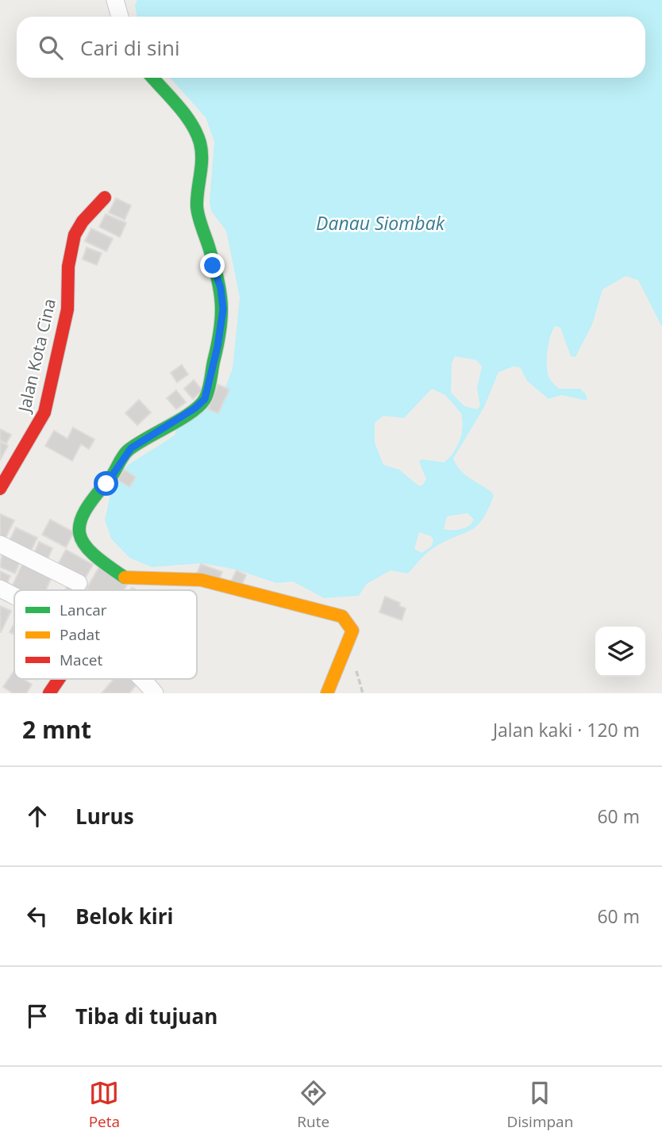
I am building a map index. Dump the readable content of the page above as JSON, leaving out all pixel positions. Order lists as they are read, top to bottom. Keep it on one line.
{"streets":{"street":["Jalan Kota Cina"]},"water":["Danau Siombak"],"legend":["Lancar","Padat","Macet"],"page":{"search":"Cari di sini","heading":["2 mnt","Jalan kaki · 120 m"],"list":[["Lurus","60 m"],["Belok kiri","60 m"],"Tiba di tujuan"],"nav":["Peta","Rute","Disimpan"]}}
